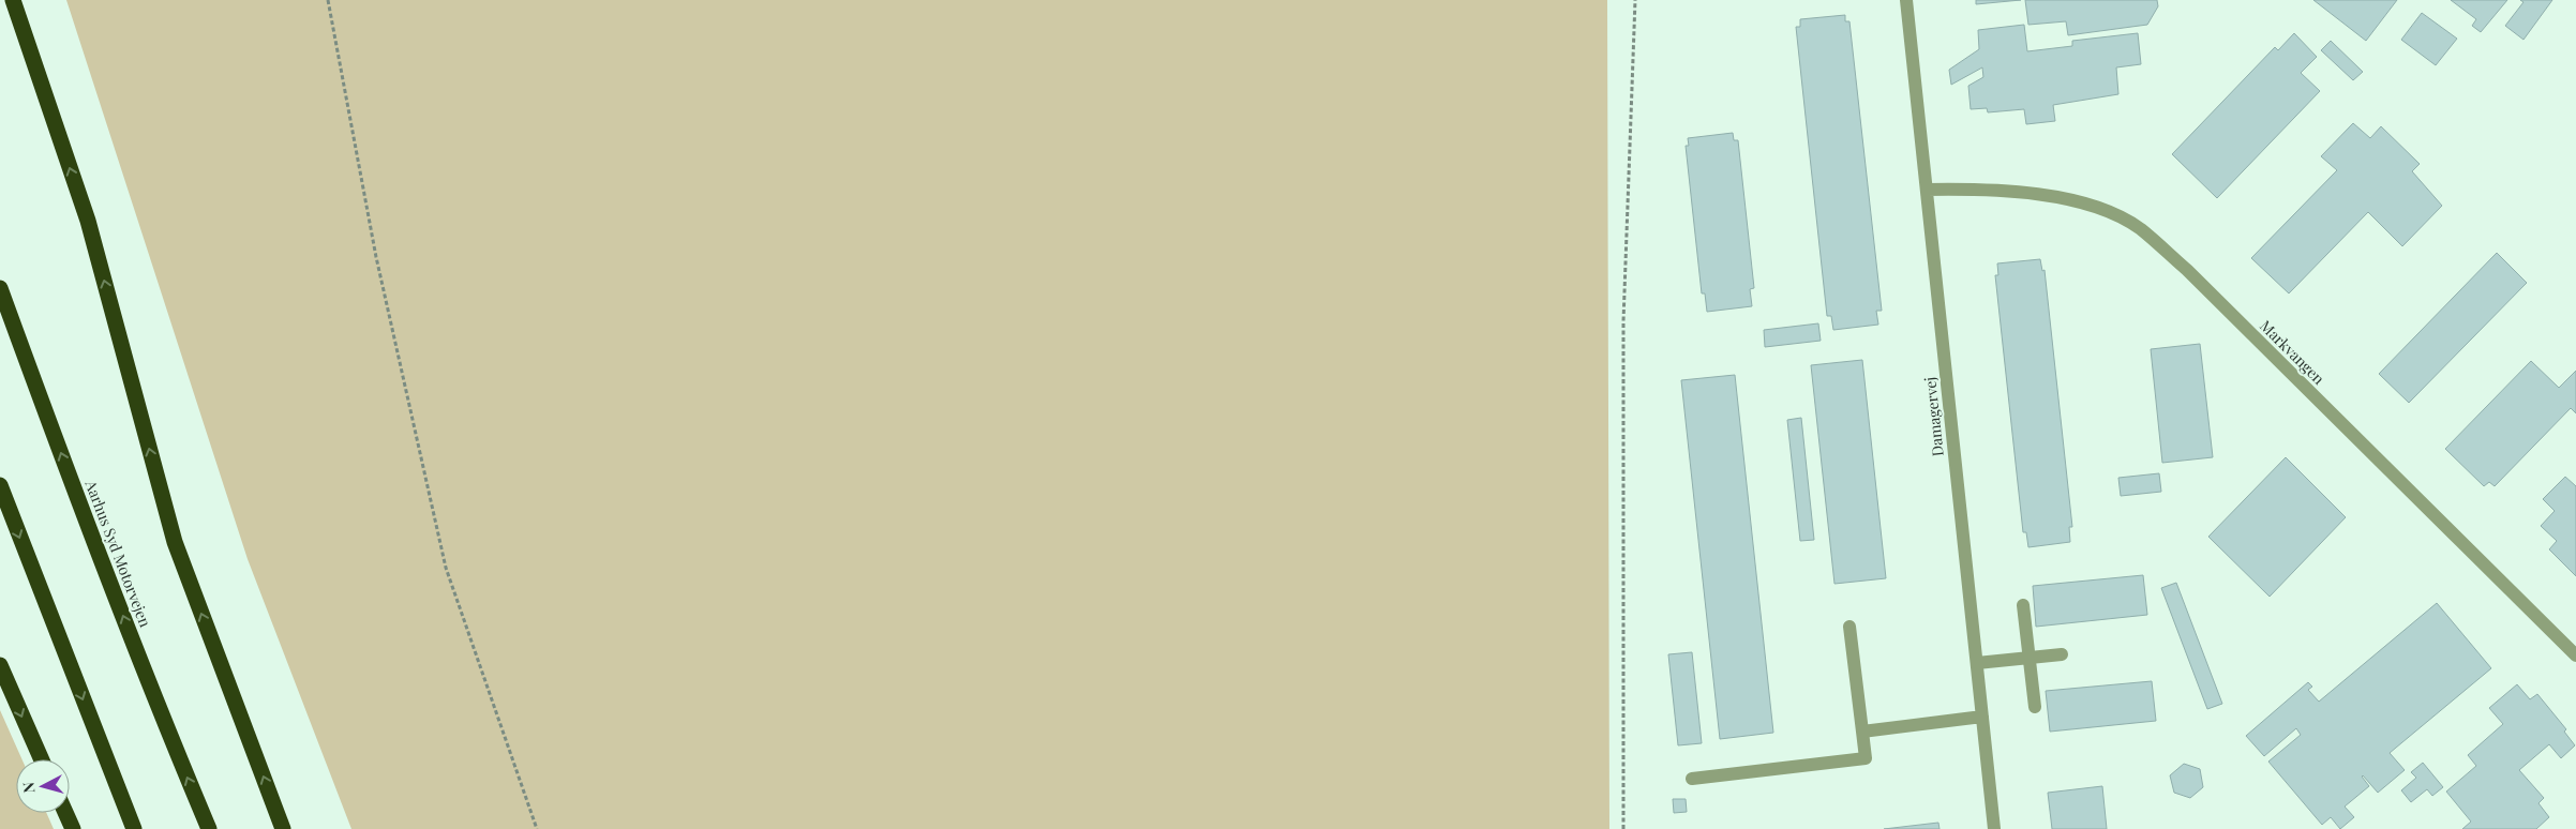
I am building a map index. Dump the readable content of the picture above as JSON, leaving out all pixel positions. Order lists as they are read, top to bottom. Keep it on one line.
{"streets":{"highway":["Aarhus Syd Motorvejen"],"street":["Markvangen","Damagervej"]},"crossings":[["Markvangen","Damagervej"]],"north":"left"}
